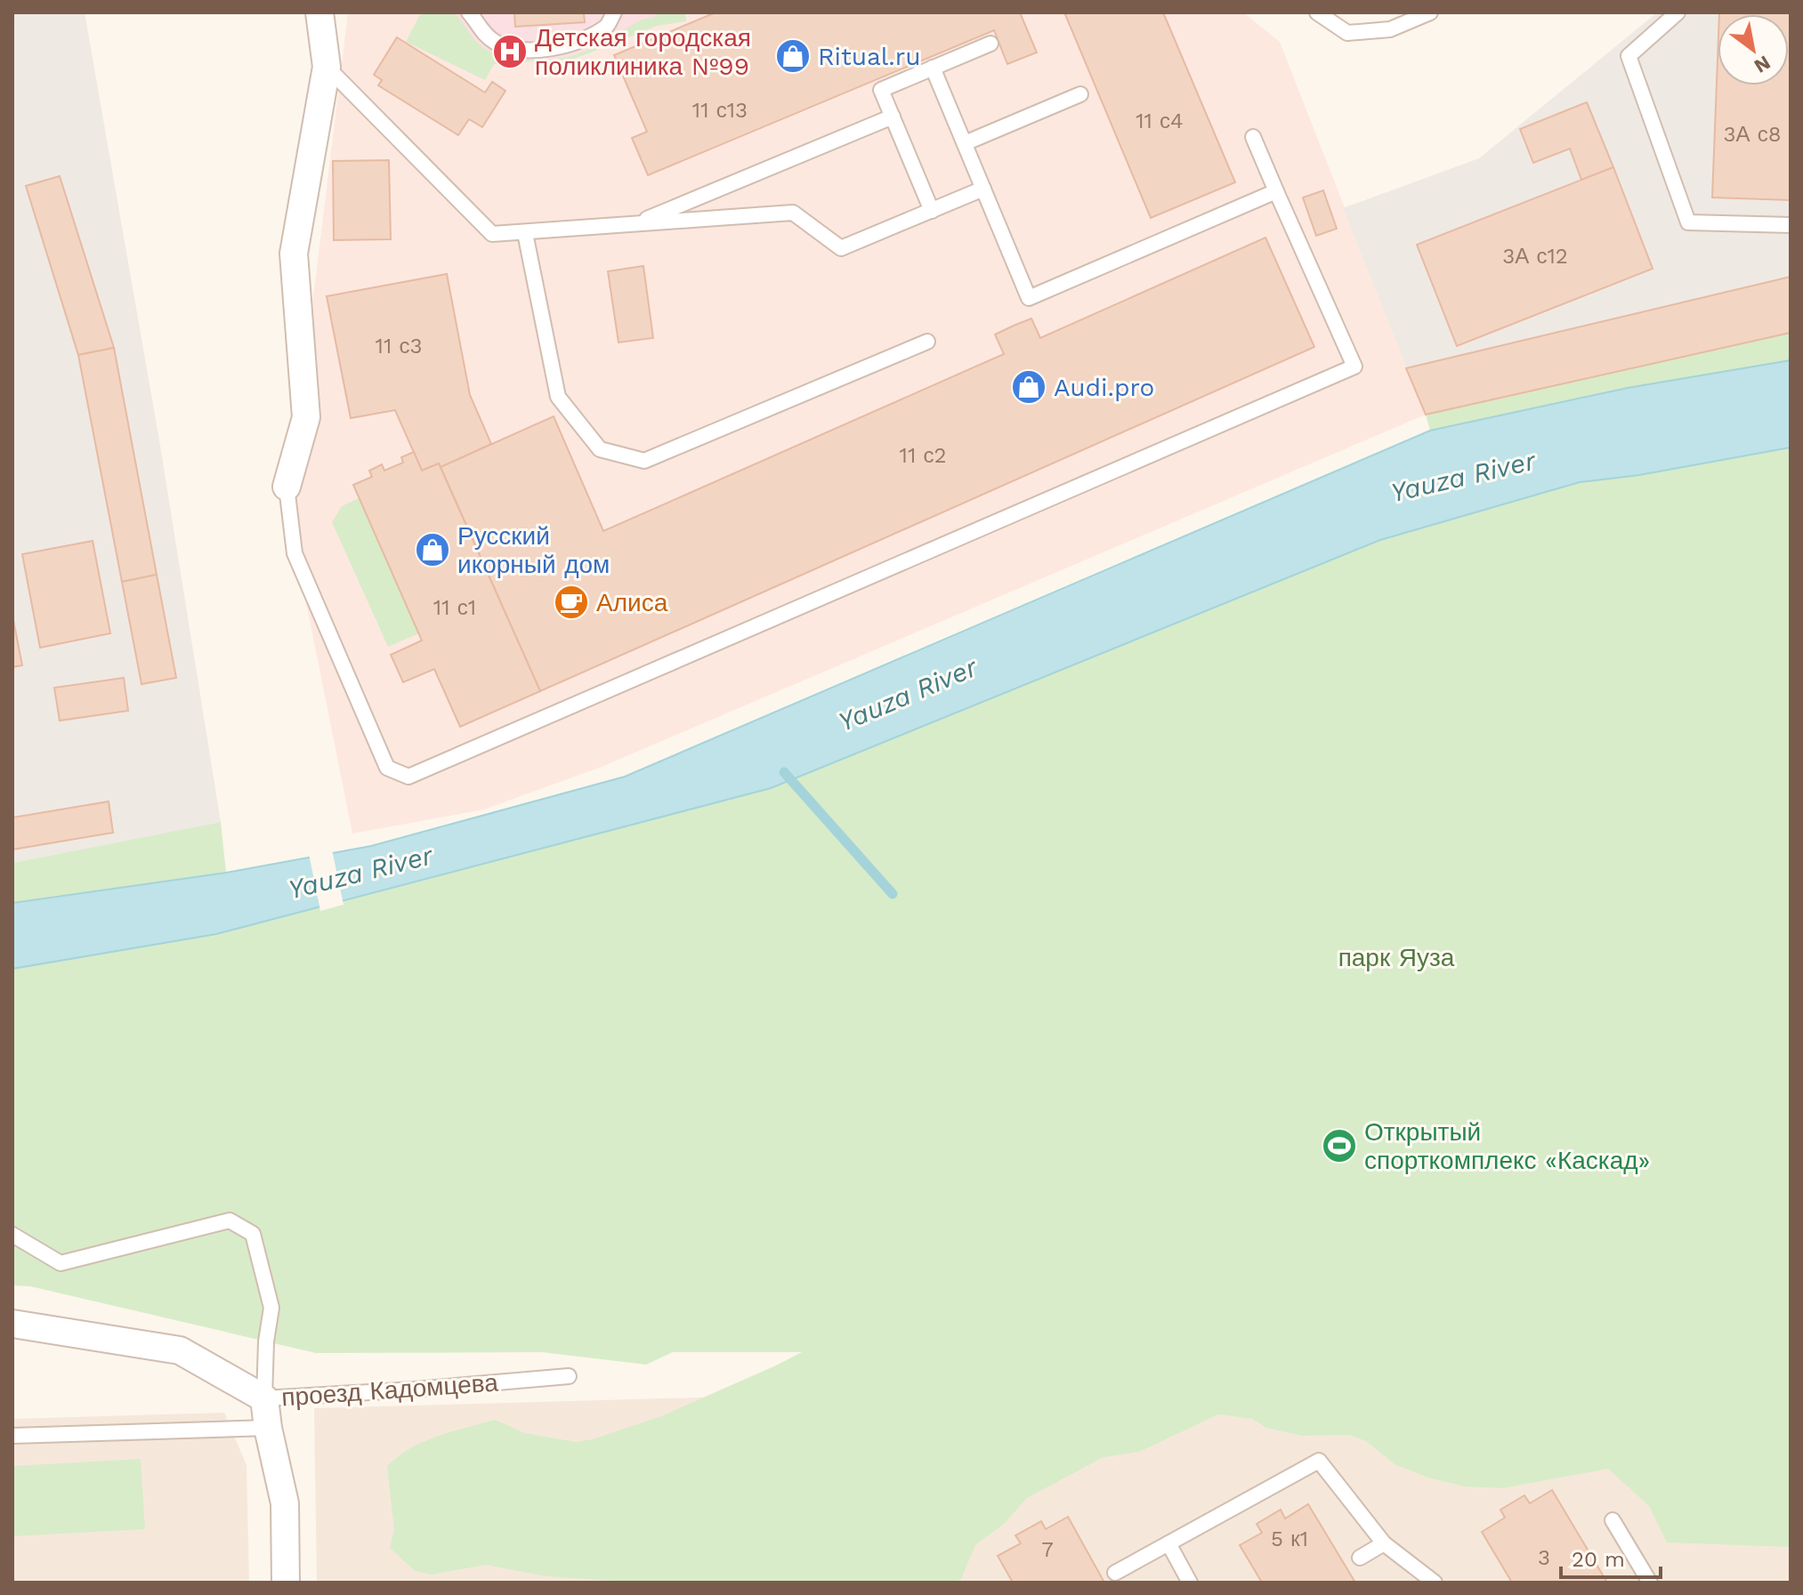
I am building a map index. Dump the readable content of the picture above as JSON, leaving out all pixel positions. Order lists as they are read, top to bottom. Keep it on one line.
{"streets":{"street":["проезд Кадомцева"]},"water":["Yauza River"],"parks":["парк Яуза"],"places":{"hospital":["Детская городская поликлиника №99"],"shop":["Ritual.ru","Audi.pro","Русский икорный дом"],"cafe":["Алиса"],"sports":["Открытый спорткомплекс «Каскад»"]},"house_numbers":["11 с13","11 с4","3А с8","3А с12","11 с3","11 с2","11 с1","5 к1","7","3"],"scale_bar":"20 m","north":"bottom right"}
